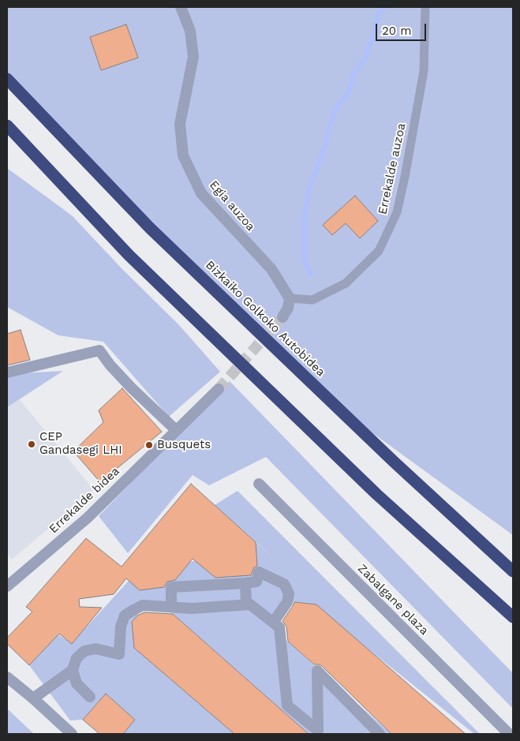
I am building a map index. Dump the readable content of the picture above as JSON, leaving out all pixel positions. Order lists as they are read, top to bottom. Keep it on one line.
{"streets":{"highway":["Bizkaiko Golkoko Autobidea"],"street":["Egia auzoa","Errekalde bidea","Zabalgane plaza"],"lane":["Errekalde auzoa"]},"crossings":[["Errekalde auzoa","Egia auzoa"]],"places":["CEP Gandasegi LHI","Busquets"],"scale_bar":"20 m"}
